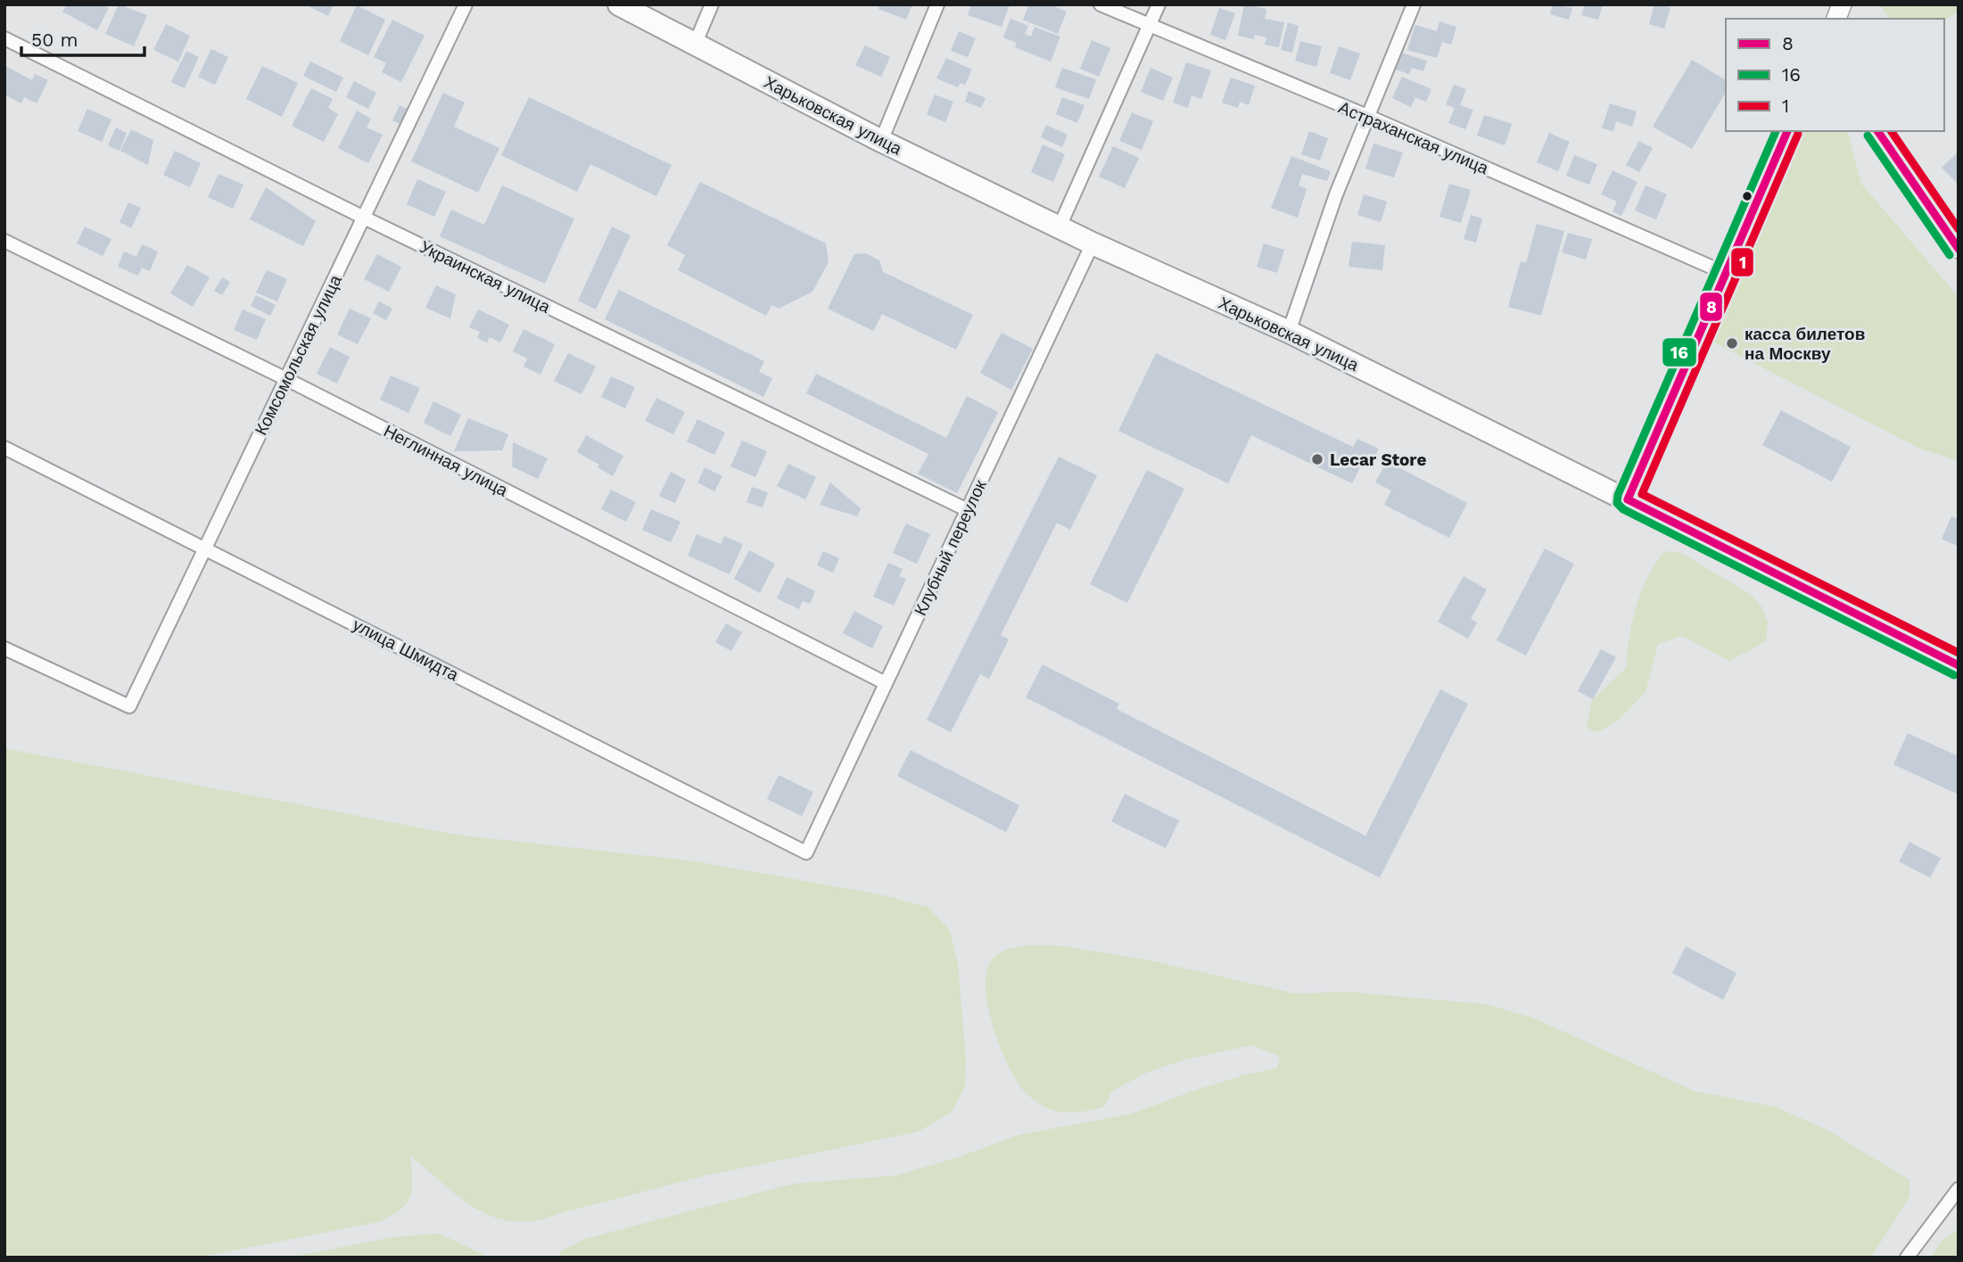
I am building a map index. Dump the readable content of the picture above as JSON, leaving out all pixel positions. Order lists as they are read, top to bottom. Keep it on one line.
{"streets":{"highway":["Харьковская улица"],"street":["Астраханская улица","Украинская улица","Комсомольская улица","Неглинная улица","Клубный переулок","улица Шмидта"]},"crossings":[["Харьковская улица","Клубный переулок"],["Украинская улица","Комсомольская улица"],["Украинская улица","Клубный переулок"],["Комсомольская улица","Неглинная улица"],["Комсомольская улица","улица Шмидта"],["Неглинная улица","Клубный переулок"],["Клубный переулок","улица Шмидта"]],"places":["касса билетов на Москву","Lecar Store"],"lines":["transit line 8","transit line 16","transit line 1"],"legend":["8","16","1"],"scale_bar":"50 m"}
